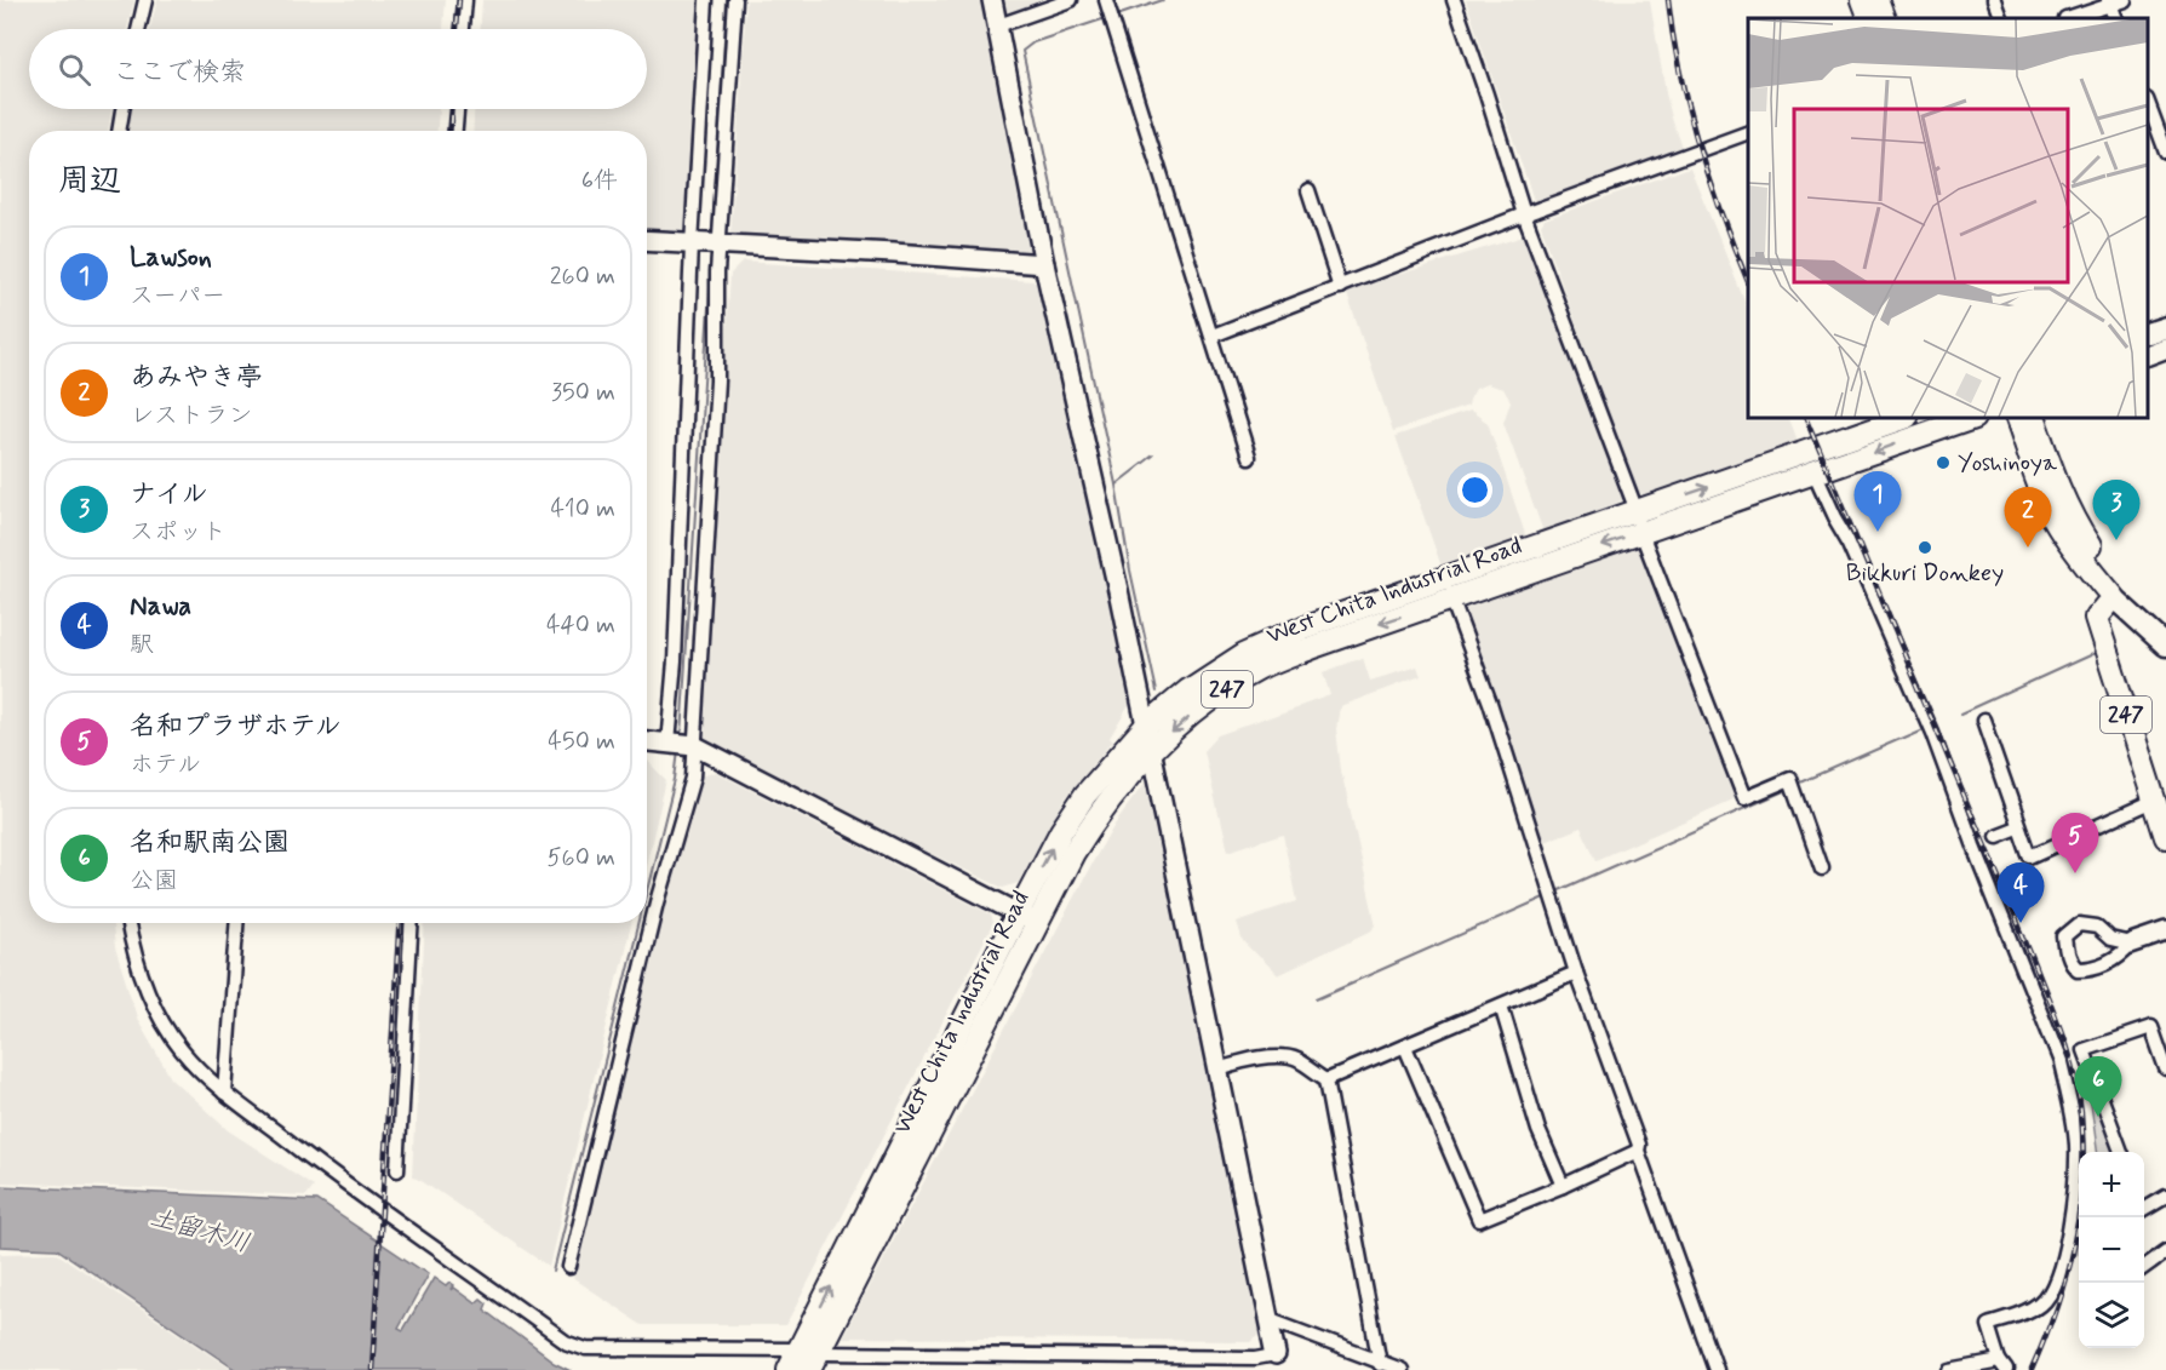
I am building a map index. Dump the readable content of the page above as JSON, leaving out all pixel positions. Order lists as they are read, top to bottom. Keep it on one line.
{"streets":{"highway":["West Chita Industrial Road","247"]},"water":["土留木川"],"places":["Yoshinoya","Bikkuri Donkey"],"page":{"search":"ここで検索","heading":["周辺","6件"],"list":[{"mark":"1","name":"Lawson","note":"スーパー","value":"260 m"},{"mark":"2","name":"あみやき亭","note":"レストラン","value":"350 m"},{"mark":"3","name":"ナイル","note":"スポット","value":"410 m"},{"mark":"4","name":"Nawa","note":"駅","value":"440 m"},{"mark":"5","name":"名和プラザホテル","note":"ホテル","value":"450 m"},{"mark":"6","name":"名和駅南公園","note":"公園","value":"560 m"}],"pins":["1","3","2","5","4","6"],"map_buttons":["+","−"]}}
